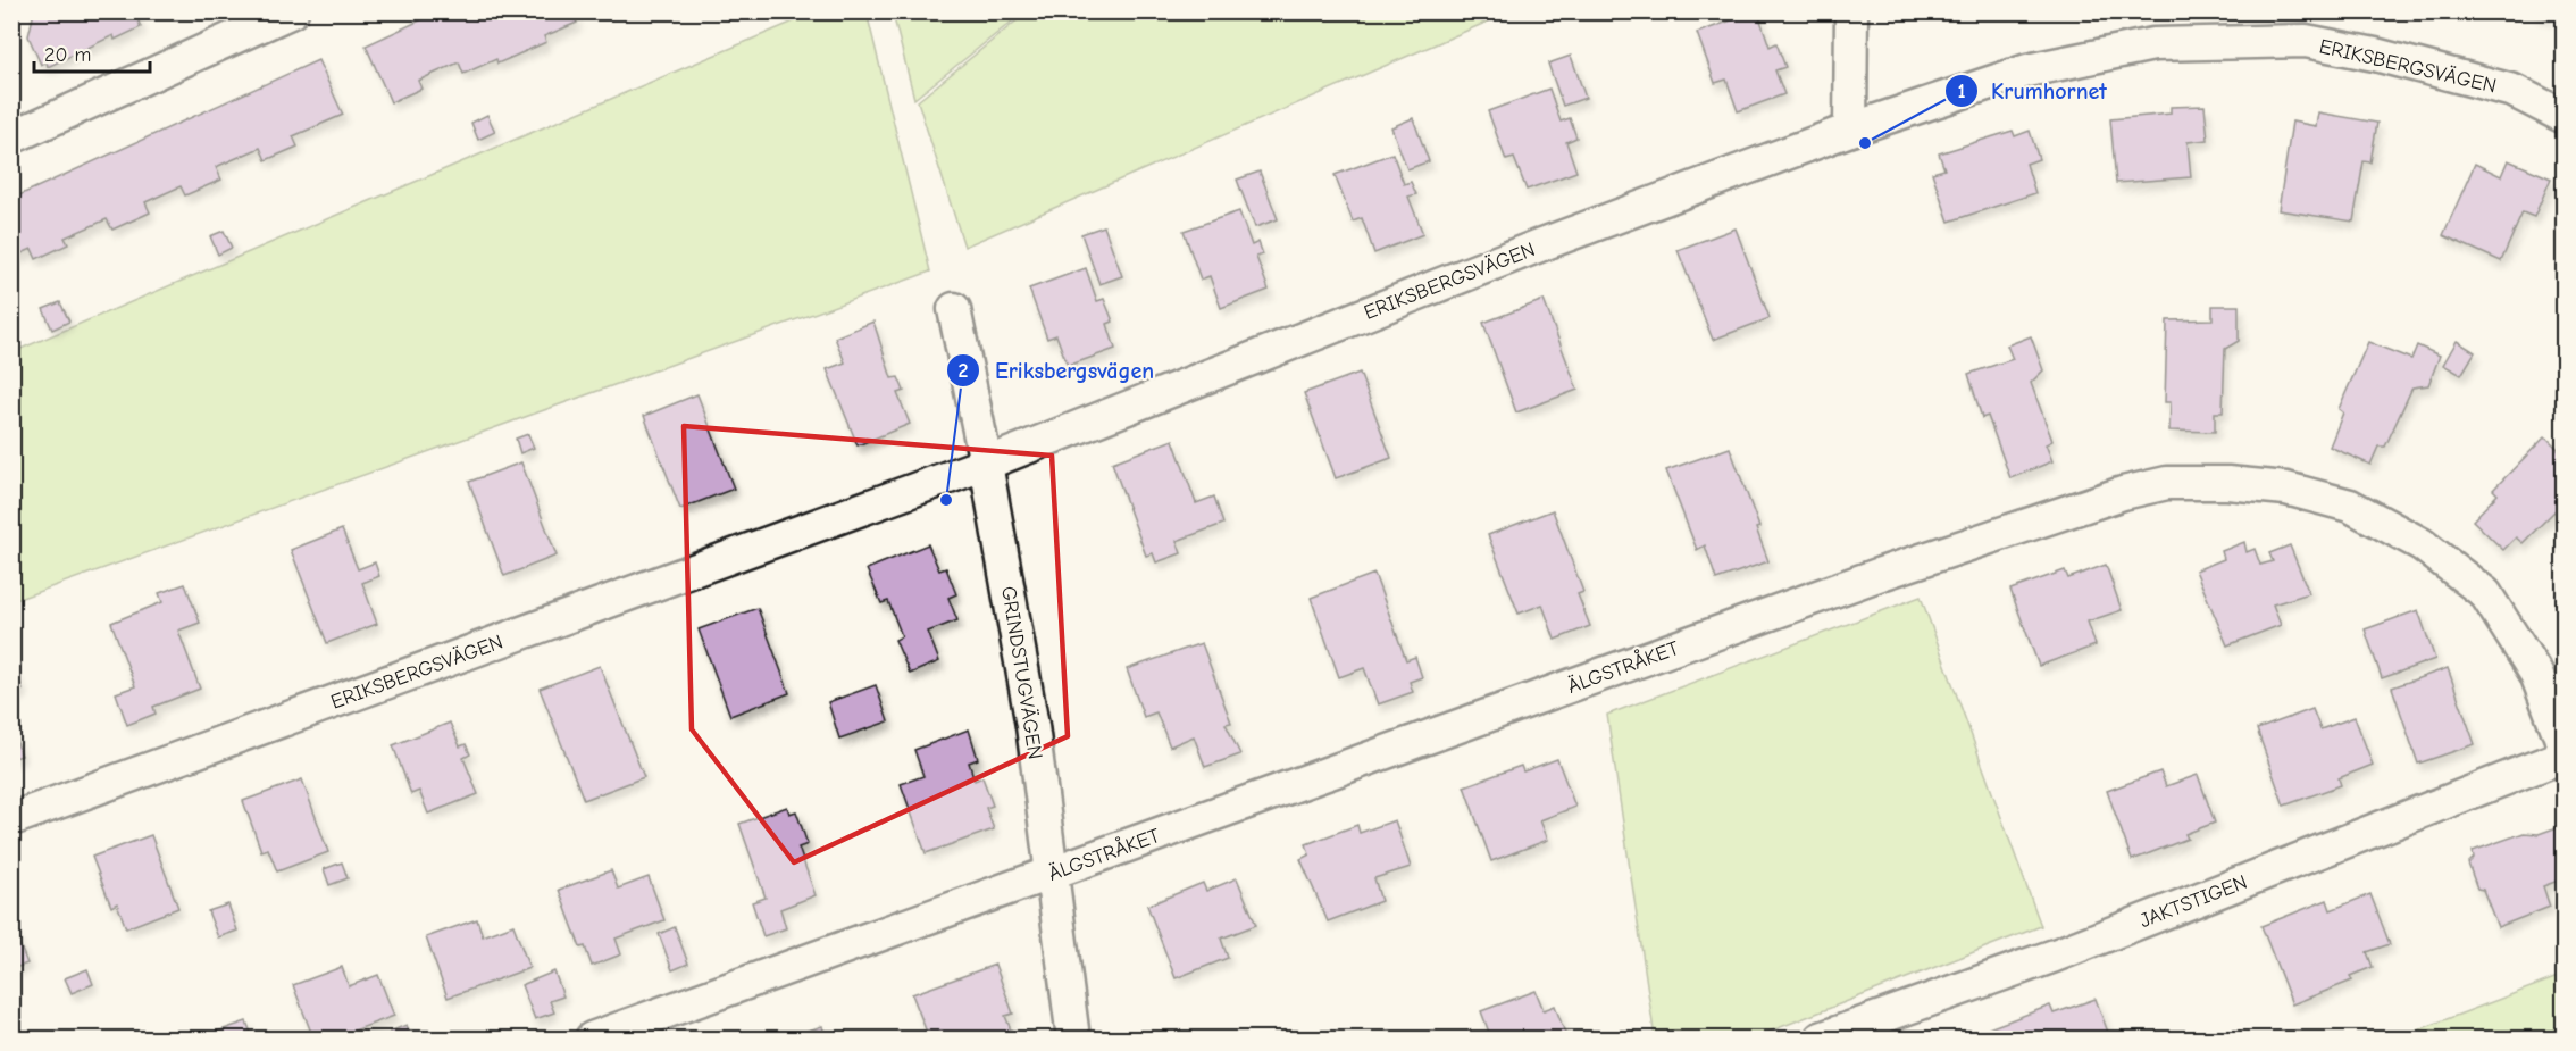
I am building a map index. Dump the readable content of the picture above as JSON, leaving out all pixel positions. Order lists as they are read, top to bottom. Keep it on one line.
{"streets":{"street":["ERIKSBERGSVÄGEN","ÄLGSTRÅKET","GRINDSTUGVÄGEN","JAKTSTIGEN"]},"crossings":[["ERIKSBERGSVÄGEN","GRINDSTUGVÄGEN"],["ÄLGSTRÅKET","GRINDSTUGVÄGEN"]],"places":["Krumhornet","Eriksbergsvägen"],"scale_bar":"20 m"}
